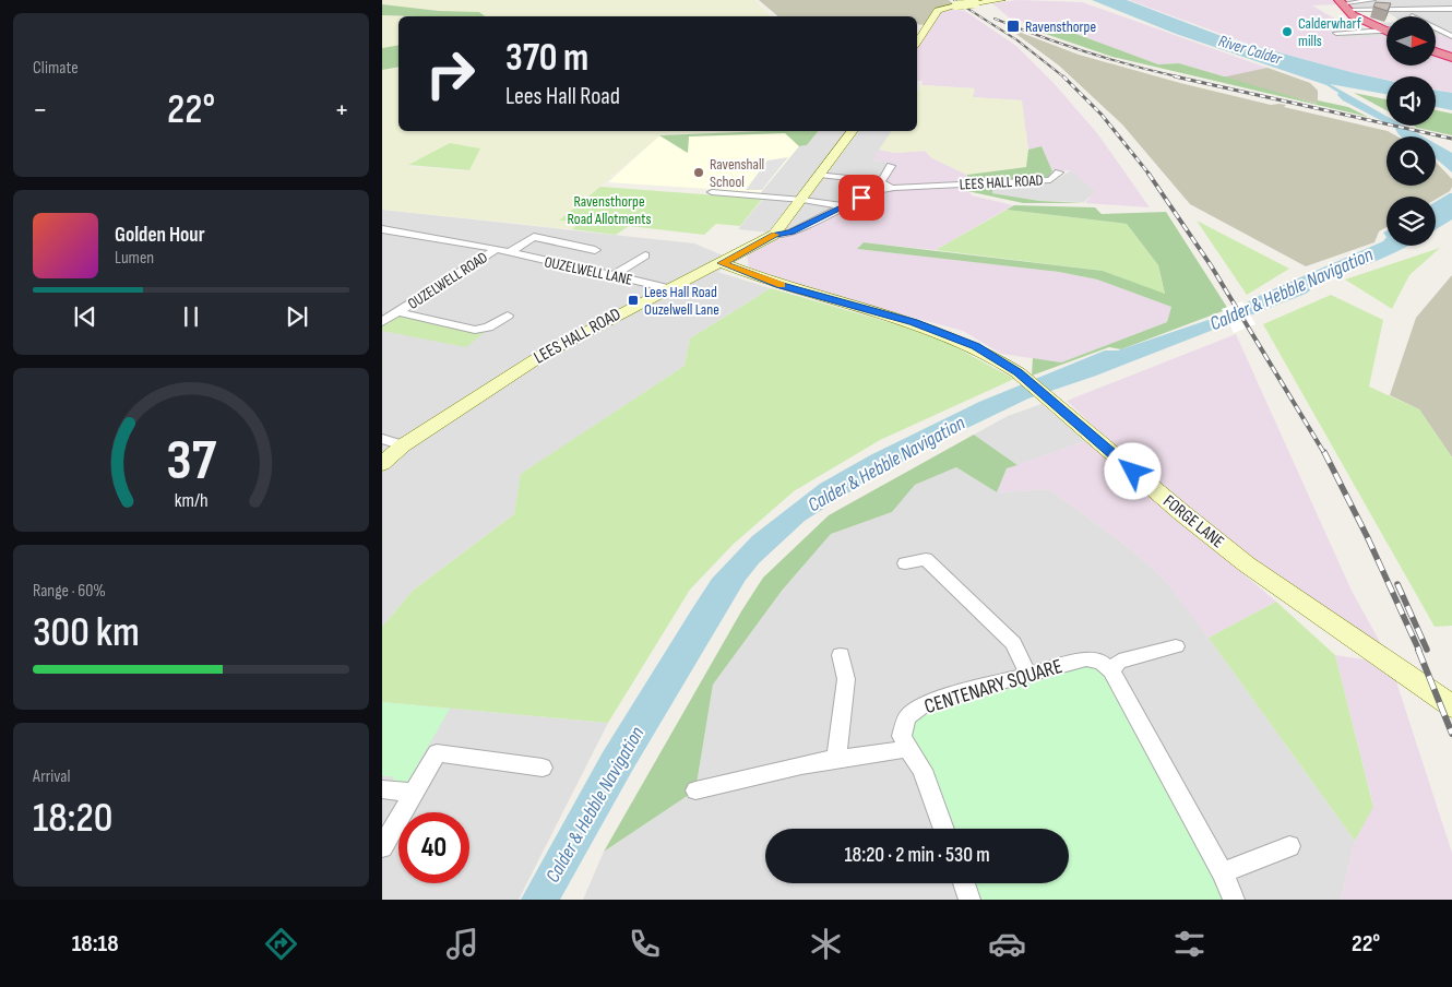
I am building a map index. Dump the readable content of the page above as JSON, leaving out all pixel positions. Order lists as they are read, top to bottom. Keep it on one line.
{"streets":{"street":["LEES HALL ROAD","OUZELWELL LANE","OUZELWELL ROAD","FORGE LANE","CENTENARY SQUARE"]},"crossings":[["LEES HALL ROAD","OUZELWELL LANE"],["LEES HALL ROAD","FORGE LANE"],["OUZELWELL LANE","OUZELWELL ROAD"]],"water":["River Calder","Calder & Hebble Navigation"],"parks":["Ravensthorpe Road Allotments"],"places":{"transit":["Ravensthorpe","Lees Hall Road Ouzelwell Lane"],"other":["Calderwharf mills","Ravenshall School"]},"north":"right","page":{"tile":["Climate",["Range · 60%","300 km"],["Arrival","18:20"]],"turn":["370 m","Lees Hall Road"],"heat":["−","22°","+"],"song":["Golden Hour","Lumen"],"limit":"40","trip":"18:20 · 2 min · 530 m","tabs":["18:18","22°"],"gauge":["37","km/h"]}}
